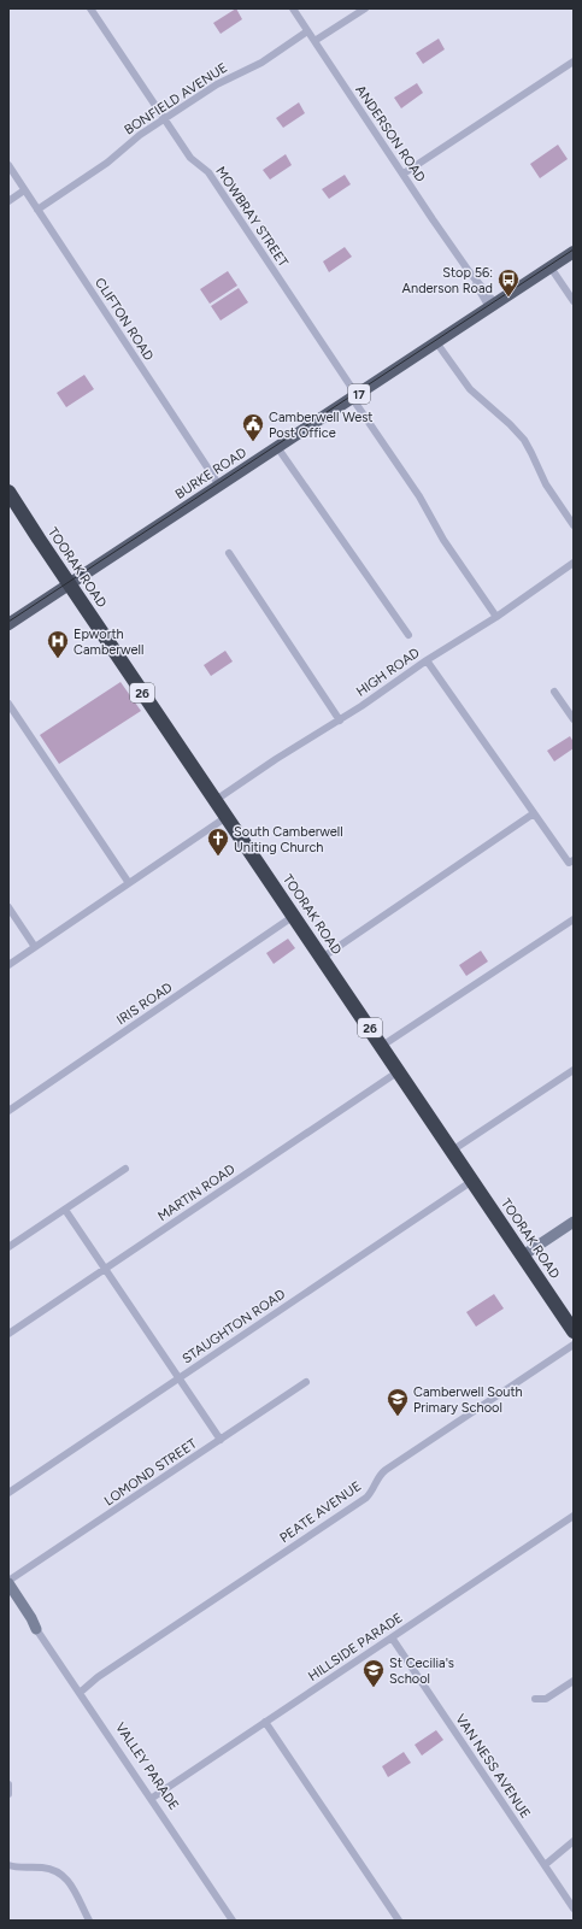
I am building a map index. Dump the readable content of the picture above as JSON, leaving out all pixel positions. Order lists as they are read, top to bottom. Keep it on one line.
{"streets":{"highway":["TOORAK ROAD","26"],"main road":["17","BURKE ROAD"],"street":["BONFIELD AVENUE","ANDERSON ROAD","MOWBRAY STREET","CLIFTON ROAD","HIGH ROAD","IRIS ROAD","MARTIN ROAD","STAUGHTON ROAD","LOMOND STREET","PEATE AVENUE","HILLSIDE PARADE","VALLEY PARADE","VAN NESS AVENUE"]},"crossings":[["BONFIELD AVENUE","ANDERSON ROAD"],["BONFIELD AVENUE","MOWBRAY STREET"],["BONFIELD AVENUE","CLIFTON ROAD"],["ANDERSON ROAD","BURKE ROAD"],["MOWBRAY STREET","BURKE ROAD"],["MOWBRAY STREET","HIGH ROAD"],["CLIFTON ROAD","BURKE ROAD"],["BURKE ROAD","TOORAK ROAD"],["TOORAK ROAD","HIGH ROAD"],["TOORAK ROAD","IRIS ROAD"],["TOORAK ROAD","MARTIN ROAD"],["TOORAK ROAD","STAUGHTON ROAD"],["LOMOND STREET","VALLEY PARADE"],["PEATE AVENUE","VALLEY PARADE"],["HILLSIDE PARADE","VALLEY PARADE"],["HILLSIDE PARADE","VAN NESS AVENUE"]],"places":{"bus stop":["Stop 56: Anderson Road"],"public building":["Camberwell West Post Office"],"hospital":["Epworth Camberwell"],"church":["South Camberwell Uniting Church"],"school or university":["Camberwell South Primary School","St Cecilia's School"]}}
